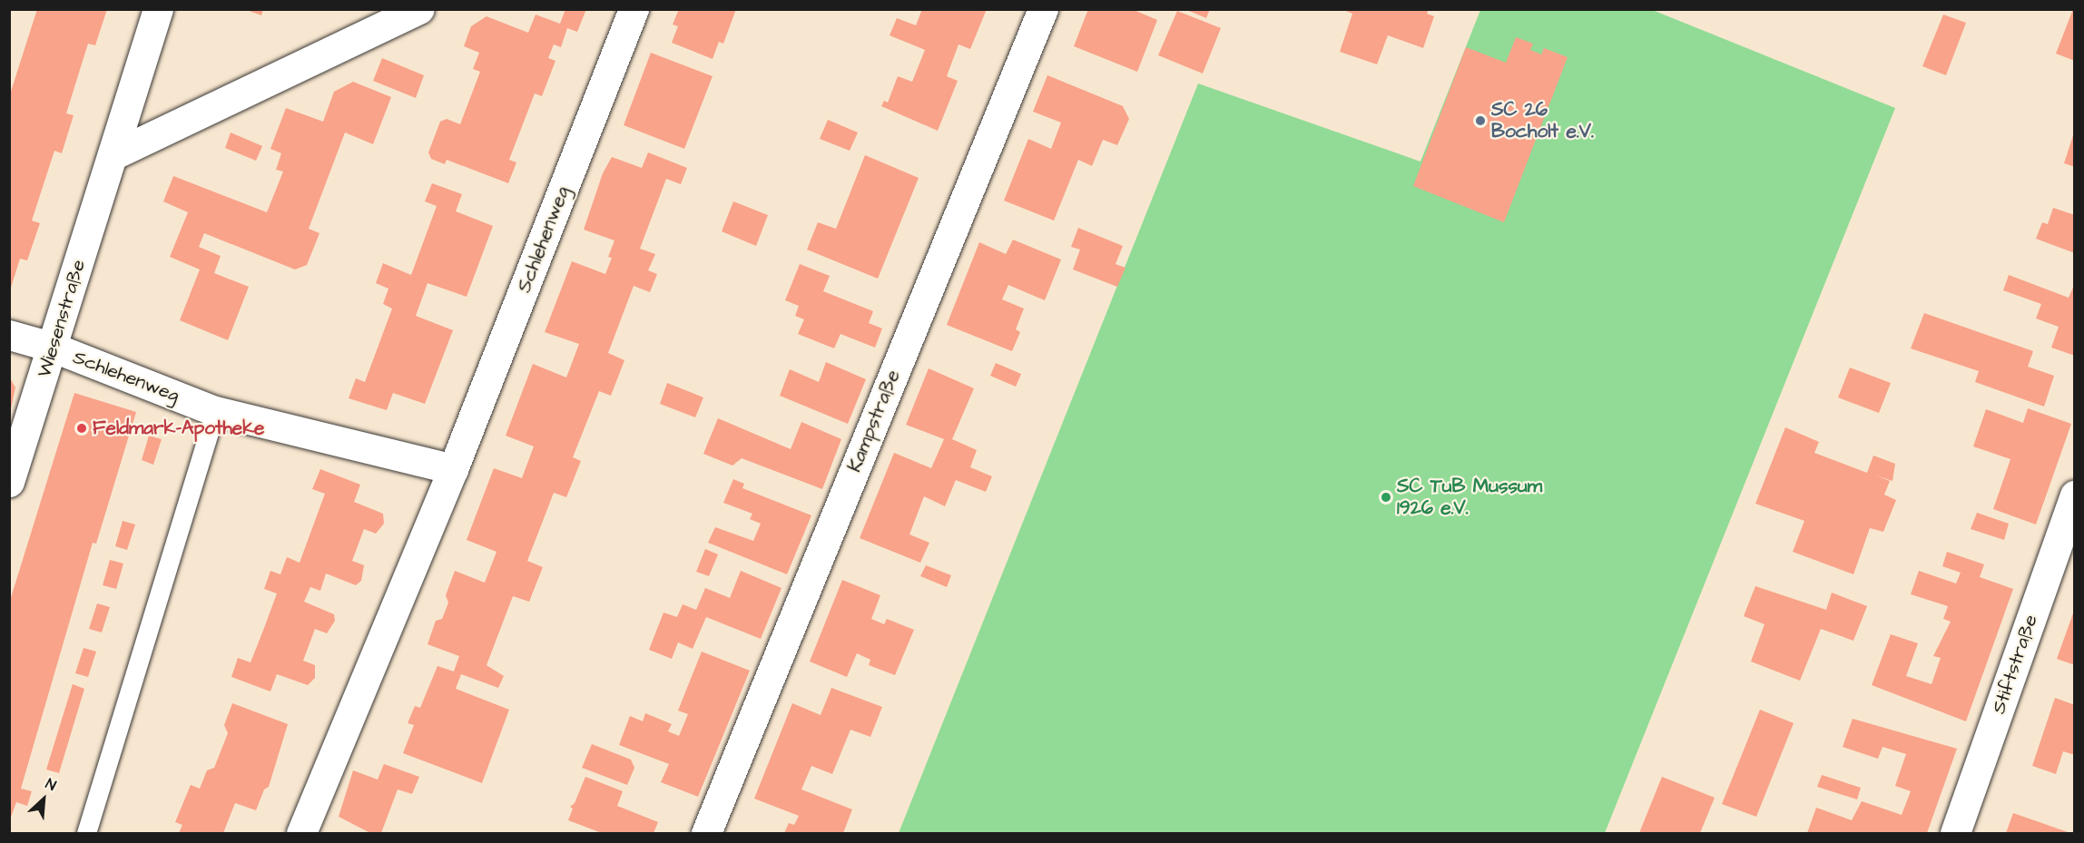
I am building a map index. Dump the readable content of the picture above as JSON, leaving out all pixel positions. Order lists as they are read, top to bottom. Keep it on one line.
{"streets":{"street":["Schlehenweg","Wiesenstraße","Kampstraße","Stiftstraße"]},"crossings":[["Schlehenweg","Wiesenstraße"]],"places":["SC 26 Bocholt e.V.","Feldmark-Apotheke","SC TuB Mussum 1926 e.V."],"north":"top right"}
